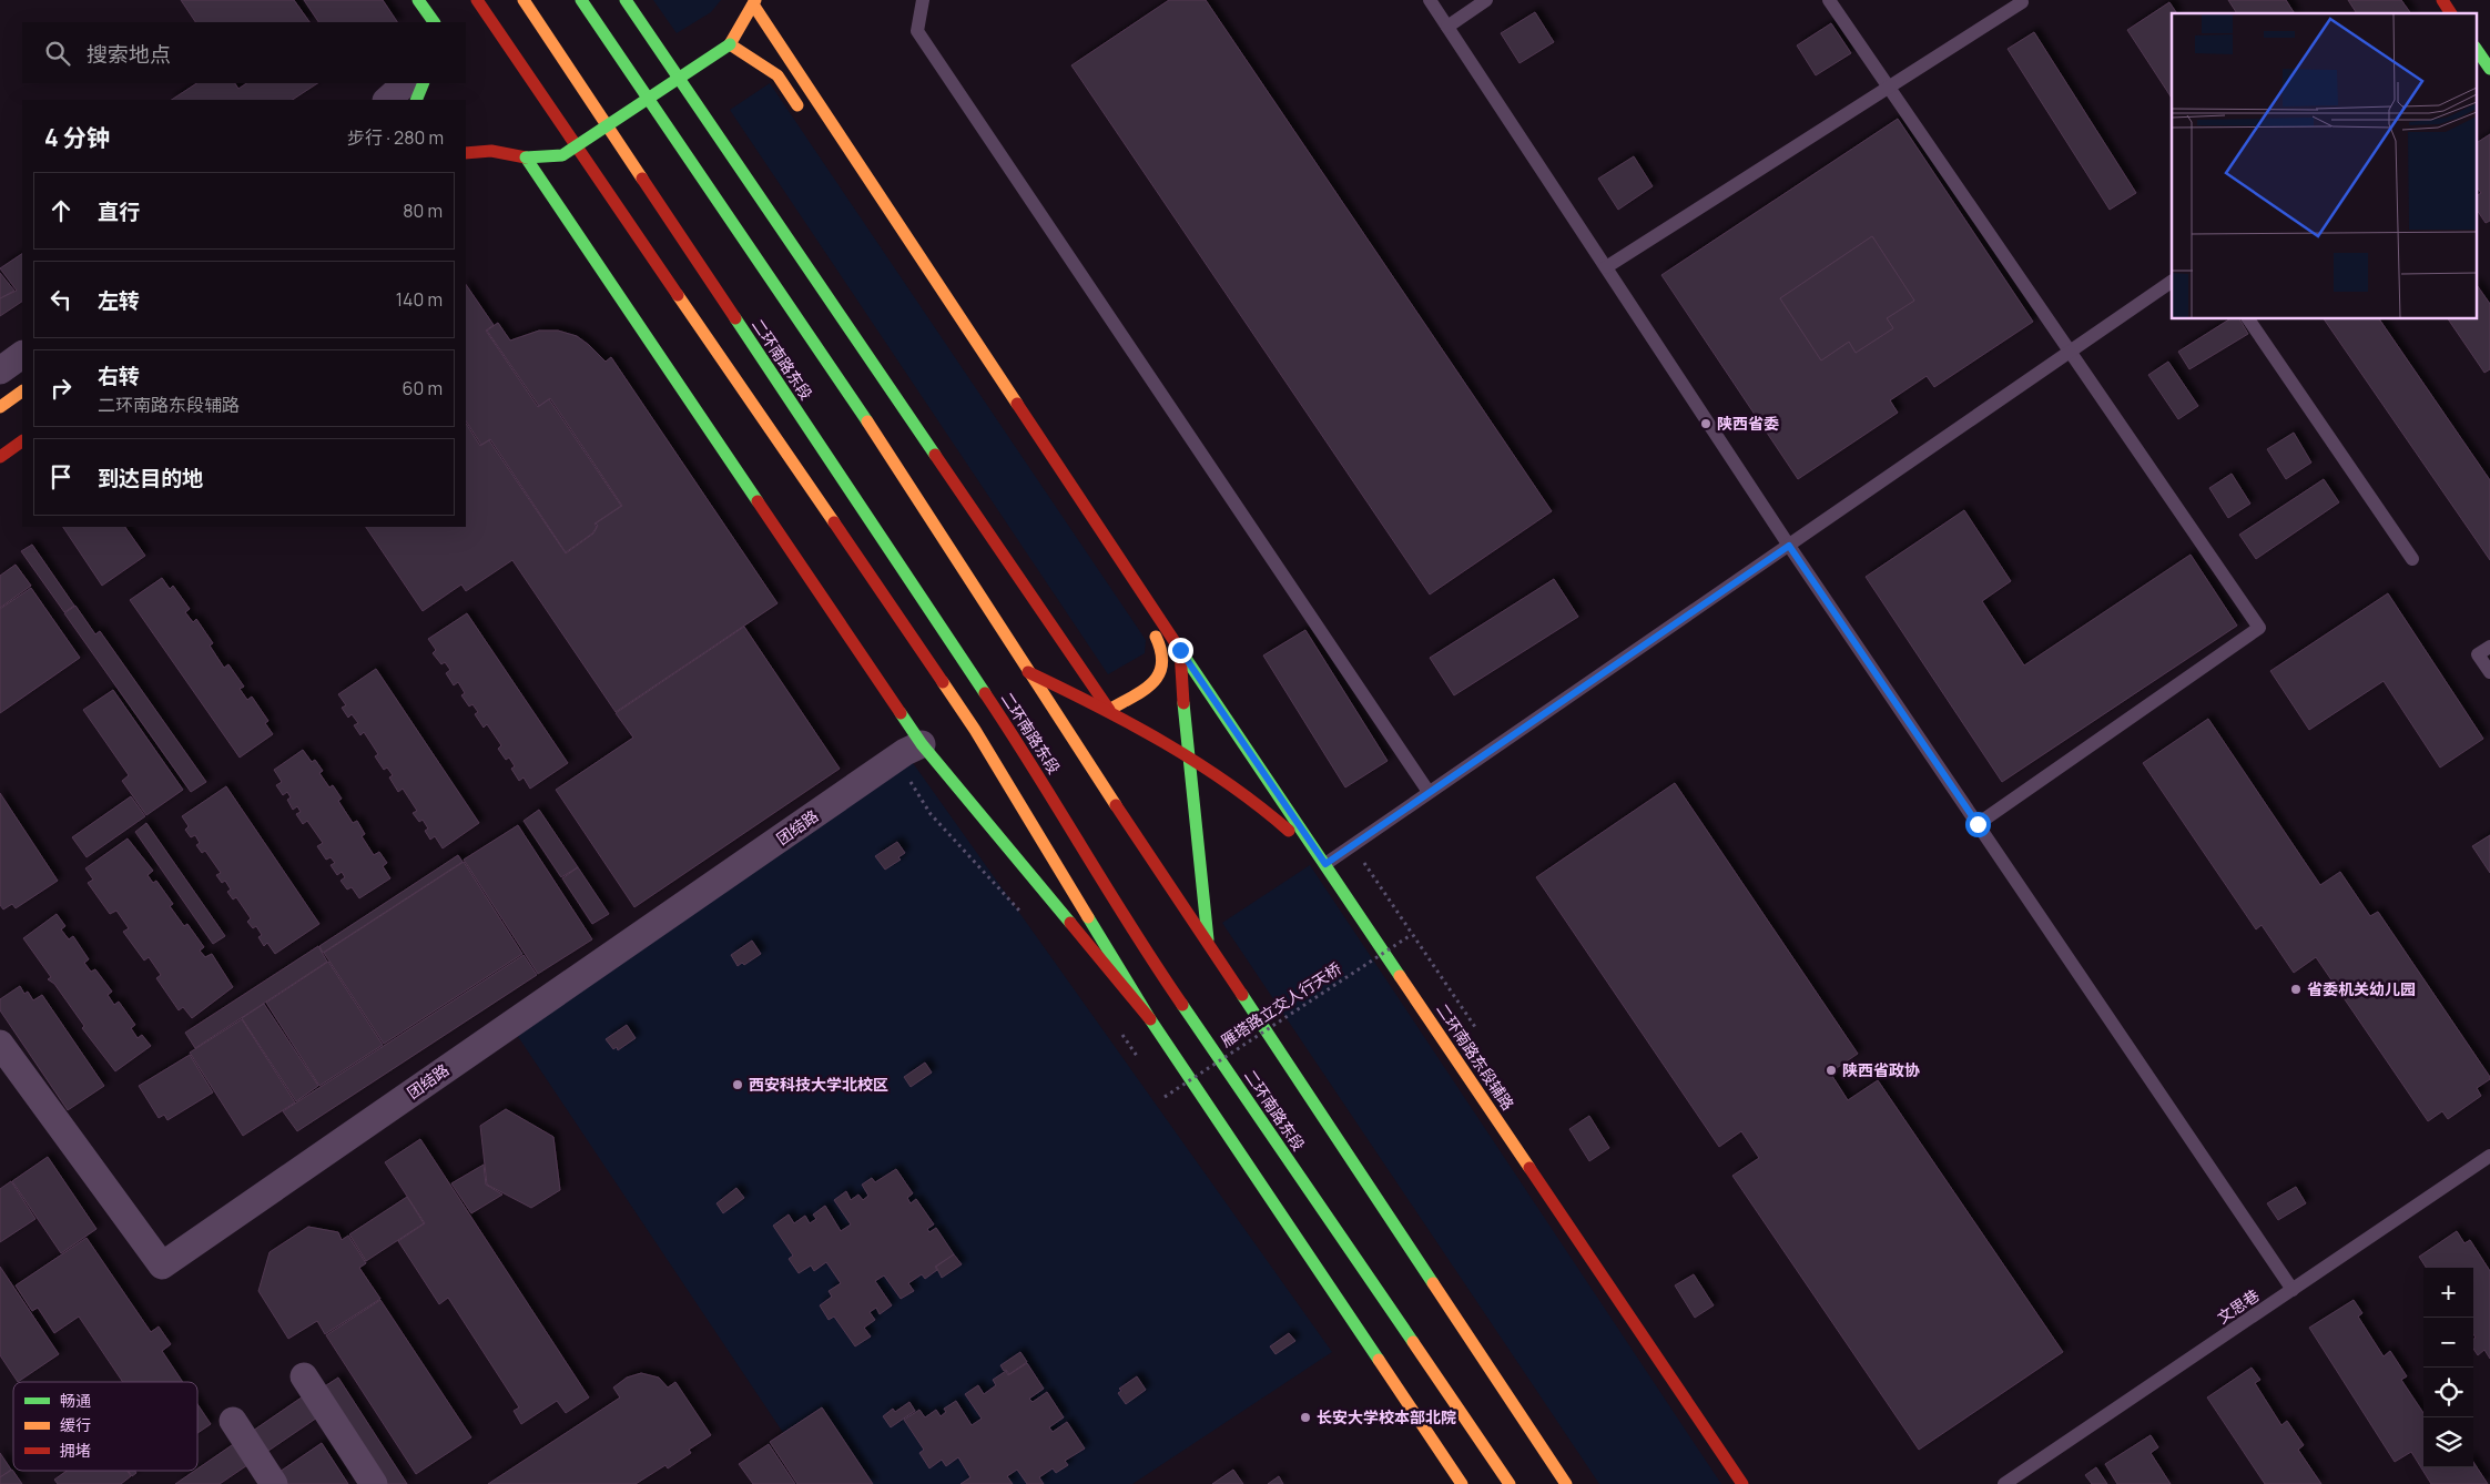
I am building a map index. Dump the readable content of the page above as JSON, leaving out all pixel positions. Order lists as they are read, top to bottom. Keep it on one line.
{"streets":{"main road":["二环南路东段","二环南路东段辅路"],"street":["团结路"],"lane":["文思巷"],"path":["雁塔路立交人行天桥"]},"places":["陕西省委","省委机关幼儿园","陕西省政协","西安科技大学北校区","长安大学校本部北院"],"legend":["畅通","缓行","拥堵"],"page":{"search":"搜索地点","heading":["4 分钟","步行 · 280 m"],"list":[["直行","80 m"],["左转","140 m"],["右转","二环南路东段辅路","60 m"],"到达目的地"],"map_buttons":["+","−"]}}
